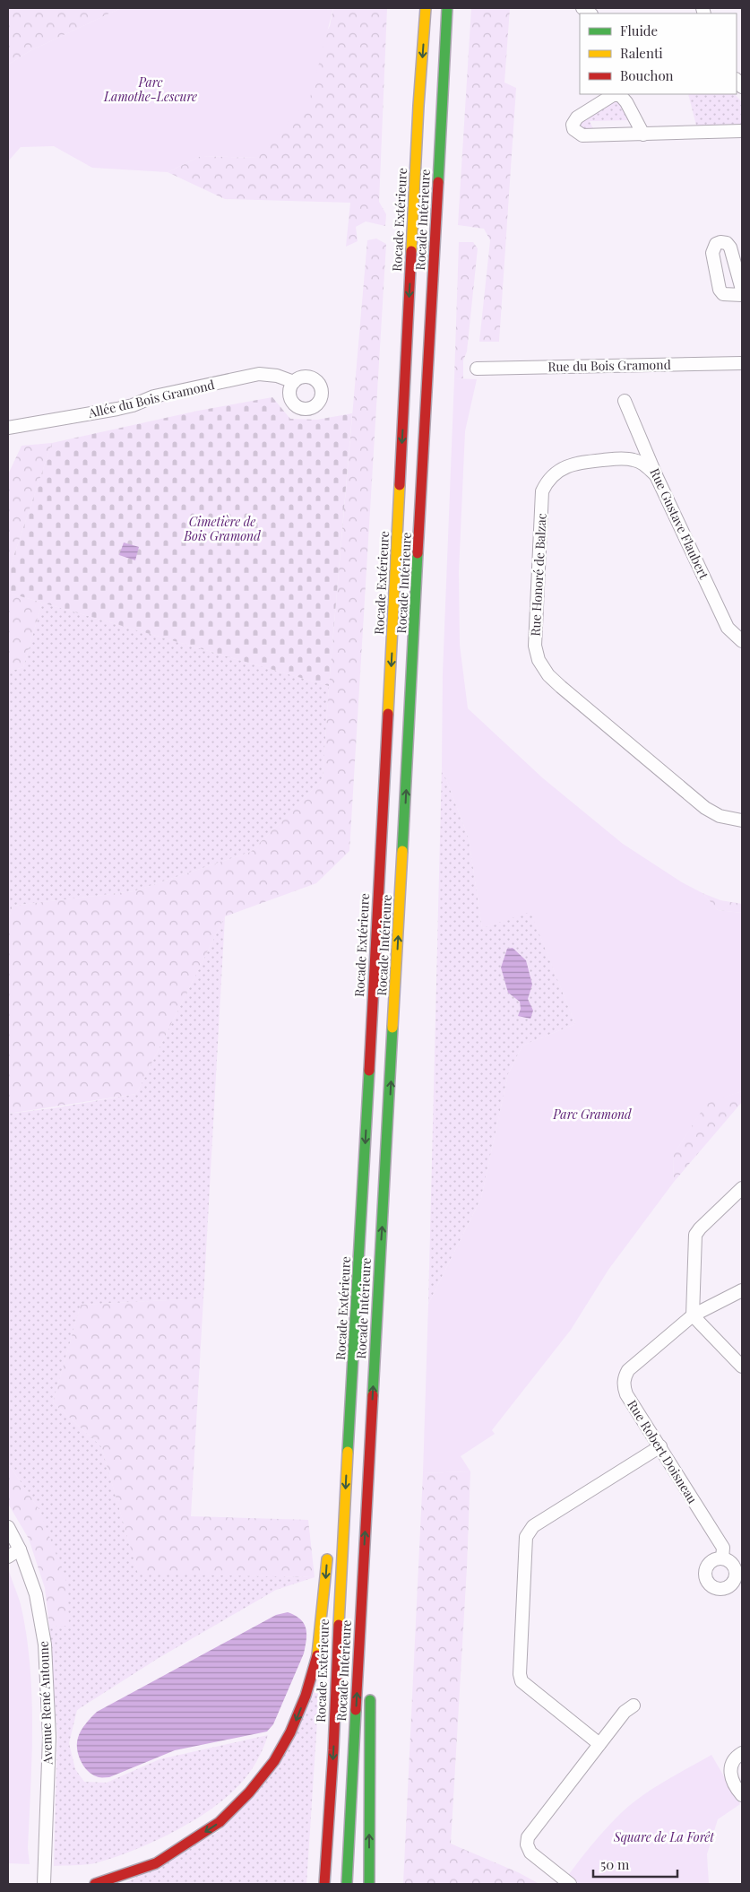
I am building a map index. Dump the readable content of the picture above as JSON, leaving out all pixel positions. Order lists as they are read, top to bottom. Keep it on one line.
{"streets":{"highway":["Rocade Extérieure","Rocade Intérieure"],"street":["Rue du Bois Gramond","Allée du Bois Gramond","Rue Gustave Flaubert","Rue Honoré de Balzac","Rue Robert Doisneau","Avenue René Antoune"]},"crossings":[["Rue Gustave Flaubert","Rue Honoré de Balzac"]],"one_way":["Rocade Extérieure","Rocade Intérieure"],"parks":["Parc Lamothe-Lescure","Cimetière de Bois Gramond","Parc Gramond","Square de La Forêt"],"legend":["Fluide","Ralenti","Bouchon"],"scale_bar":"50 m"}
